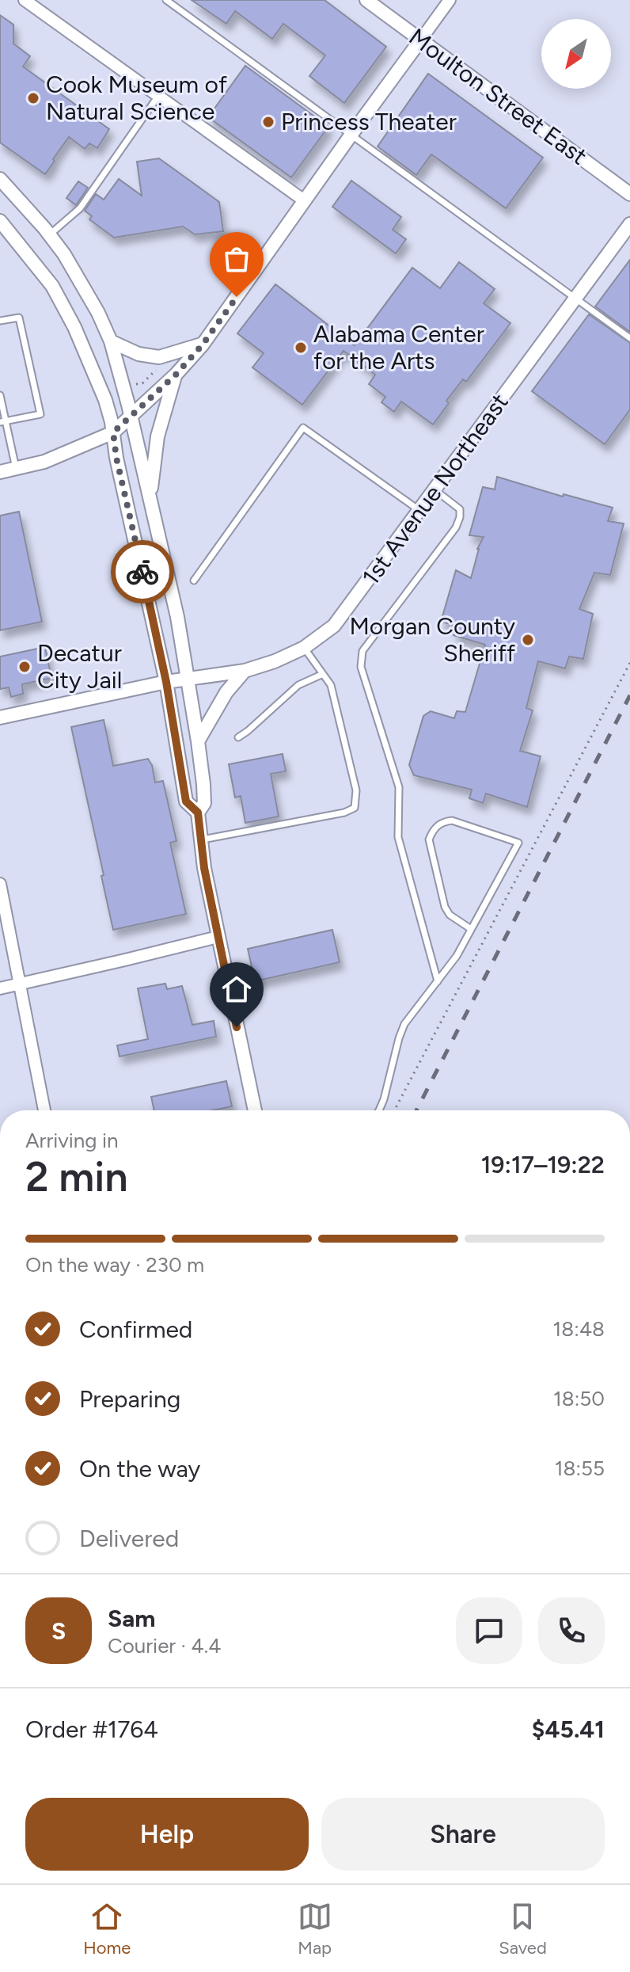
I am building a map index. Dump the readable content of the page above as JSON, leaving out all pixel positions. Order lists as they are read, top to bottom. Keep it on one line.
{"streets":{"street":["Moulton Street East","1st Avenue Northeast"]},"places":["Cook Museum of Natural Science","Princess Theater","Alabama Center for the Arts","Morgan County Sheriff","Decatur City Jail"],"north":"bottom left","page":{"heading":["2 min","Arriving in","19:17–19:22"],"panel":["Sam","Courier · 4.4","Order #1764","$45.41"],"bar":"On the way · 230 m","list":[["Confirmed","18:48"],["Preparing","18:50"],["On the way","18:55"],"Delivered"],"round":"S","buttons":["Help","Share"],"tabs":["Home","Map","Saved"]}}
